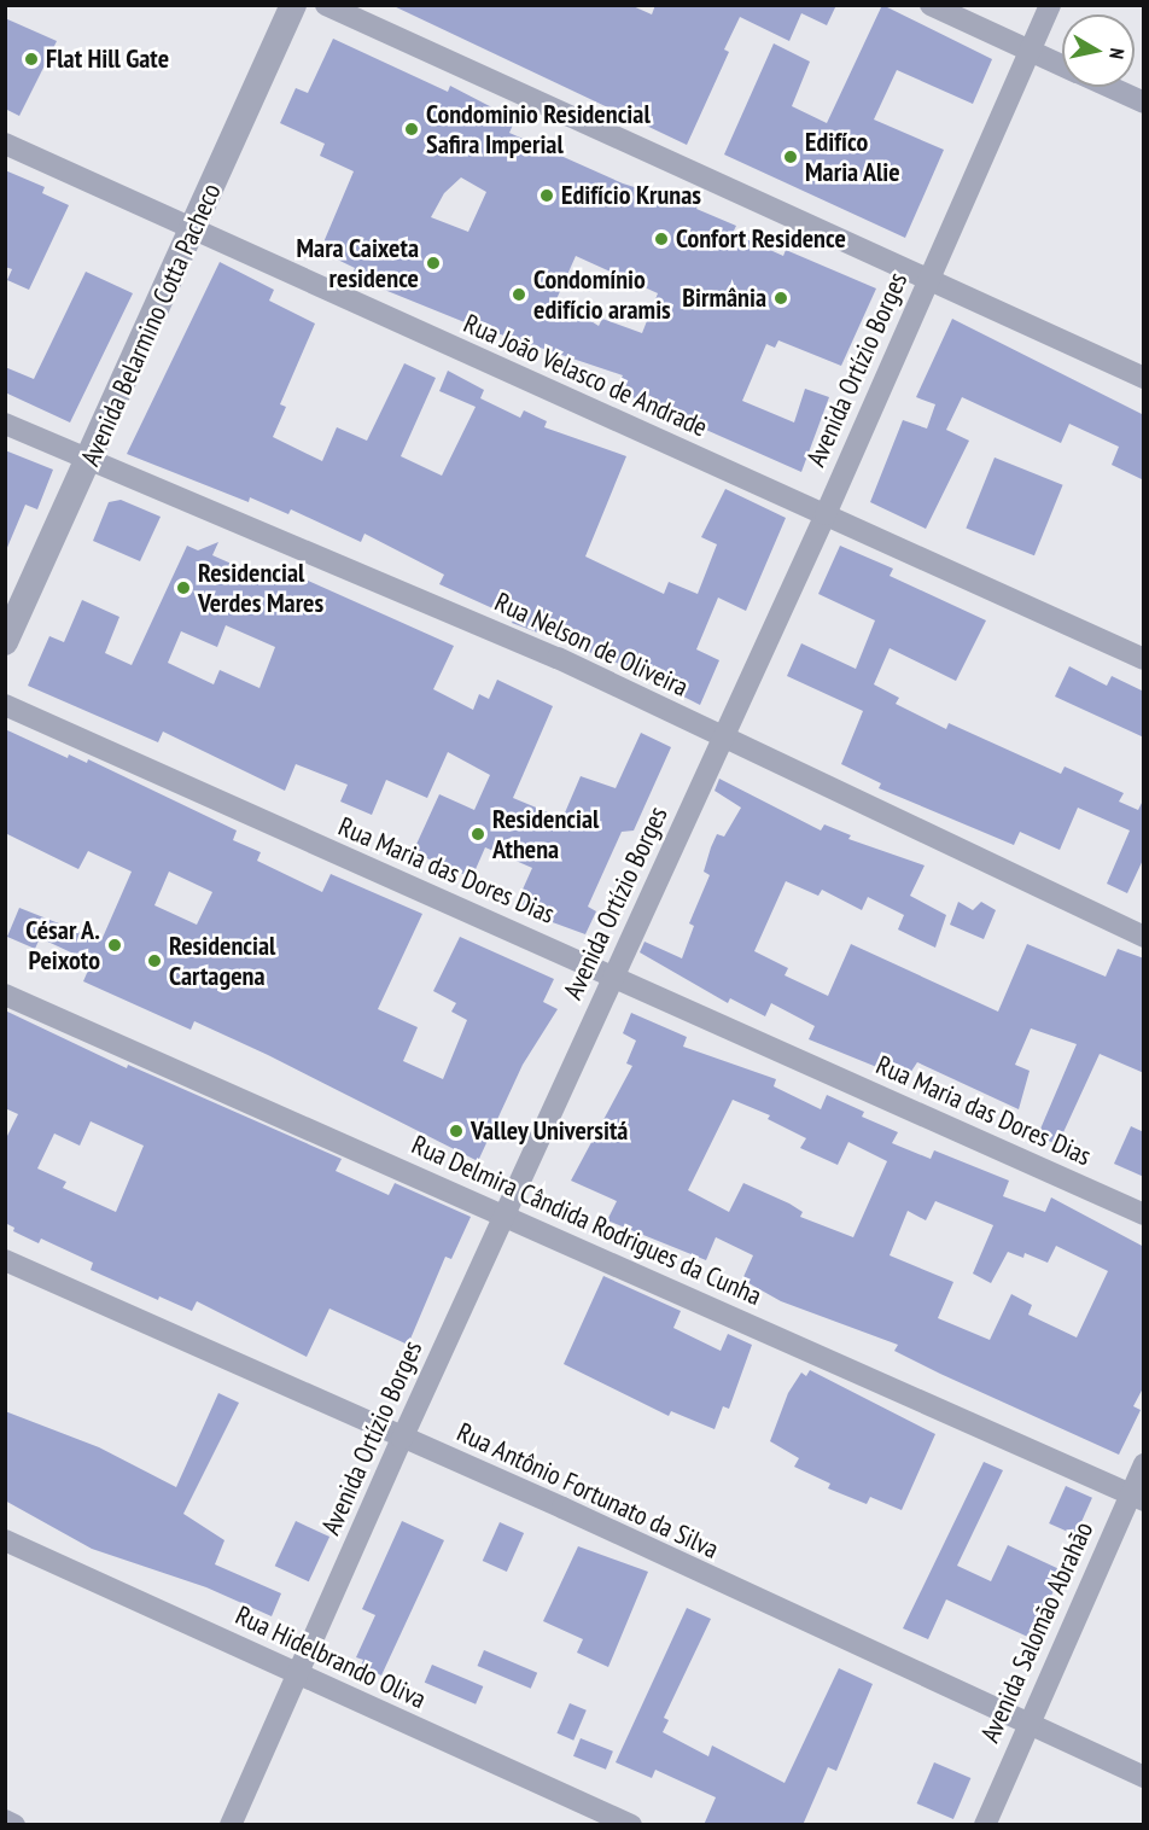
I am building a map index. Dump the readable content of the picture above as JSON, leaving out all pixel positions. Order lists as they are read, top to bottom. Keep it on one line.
{"streets":{"street":["Avenida Belarmino Cotta Pacheco","Avenida Ortízio Borges","Rua João Velasco de Andrade","Rua Nelson de Oliveira","Rua Maria das Dores Dias","Rua Delmira Cândida Rodrigues da Cunha","Rua Antônio Fortunato da Silva","Avenida Salomão Abrahão","Rua Hidelbrando Oliva"]},"crossings":[["Avenida Belarmino Cotta Pacheco","Rua João Velasco de Andrade"],["Avenida Belarmino Cotta Pacheco","Rua Nelson de Oliveira"],["Avenida Ortízio Borges","Rua João Velasco de Andrade"],["Avenida Ortízio Borges","Rua Nelson de Oliveira"],["Avenida Ortízio Borges","Rua Maria das Dores Dias"],["Avenida Ortízio Borges","Rua Delmira Cândida Rodrigues da Cunha"],["Avenida Ortízio Borges","Rua Antônio Fortunato da Silva"],["Avenida Ortízio Borges","Rua Hidelbrando Oliva"],["Rua Delmira Cândida Rodrigues da Cunha","Avenida Salomão Abrahão"],["Rua Antônio Fortunato da Silva","Avenida Salomão Abrahão"]],"places":["Flat Hill Gate","Condominio Residencial Safira Imperial","Edifíco Maria Alie","Edifício Krunas","Confort Residence","Mara Caixeta residence","Condomínio edifício aramis","Birmânia","Residencial Verdes Mares","Residencial Athena","César A. Peixoto","Residencial Cartagena","Valley Universitá"],"north":"right"}
